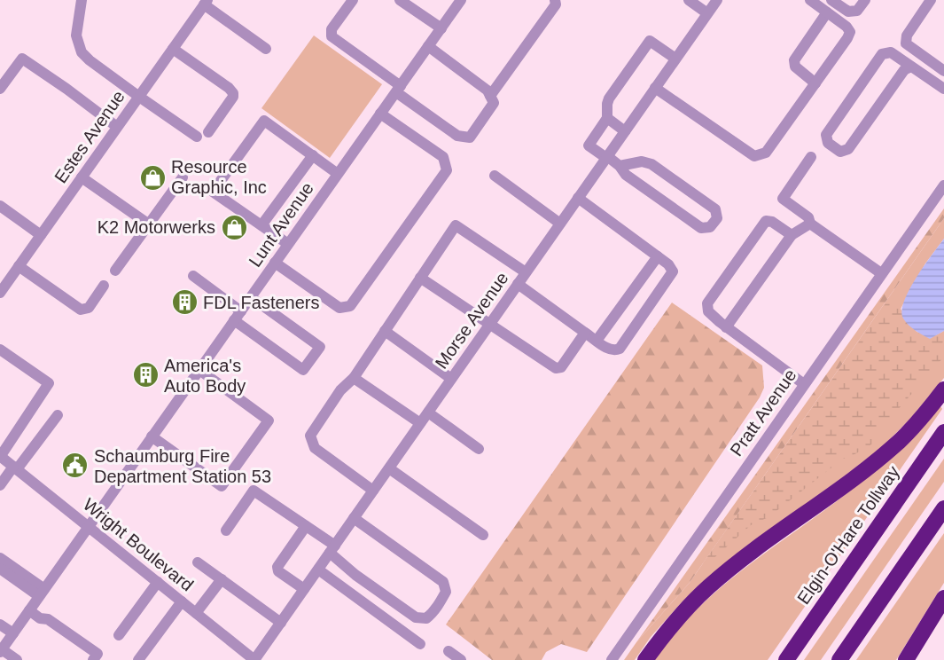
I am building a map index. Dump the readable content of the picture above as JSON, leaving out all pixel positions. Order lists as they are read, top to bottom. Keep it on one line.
{"streets":{"highway":["Elgin-O'Hare Tollway"],"street":["Estes Avenue","Lunt Avenue","Morse Avenue","Pratt Avenue","Wright Boulevard"]},"crossings":[["Lunt Avenue","Wright Boulevard"],["Morse Avenue","Wright Boulevard"]],"places":{"shop":["Resource Graphic, Inc","K2 Motorwerks"],"building":["FDL Fasteners","America's Auto Body"],"public building":["Schaumburg Fire Department Station 53"]}}
